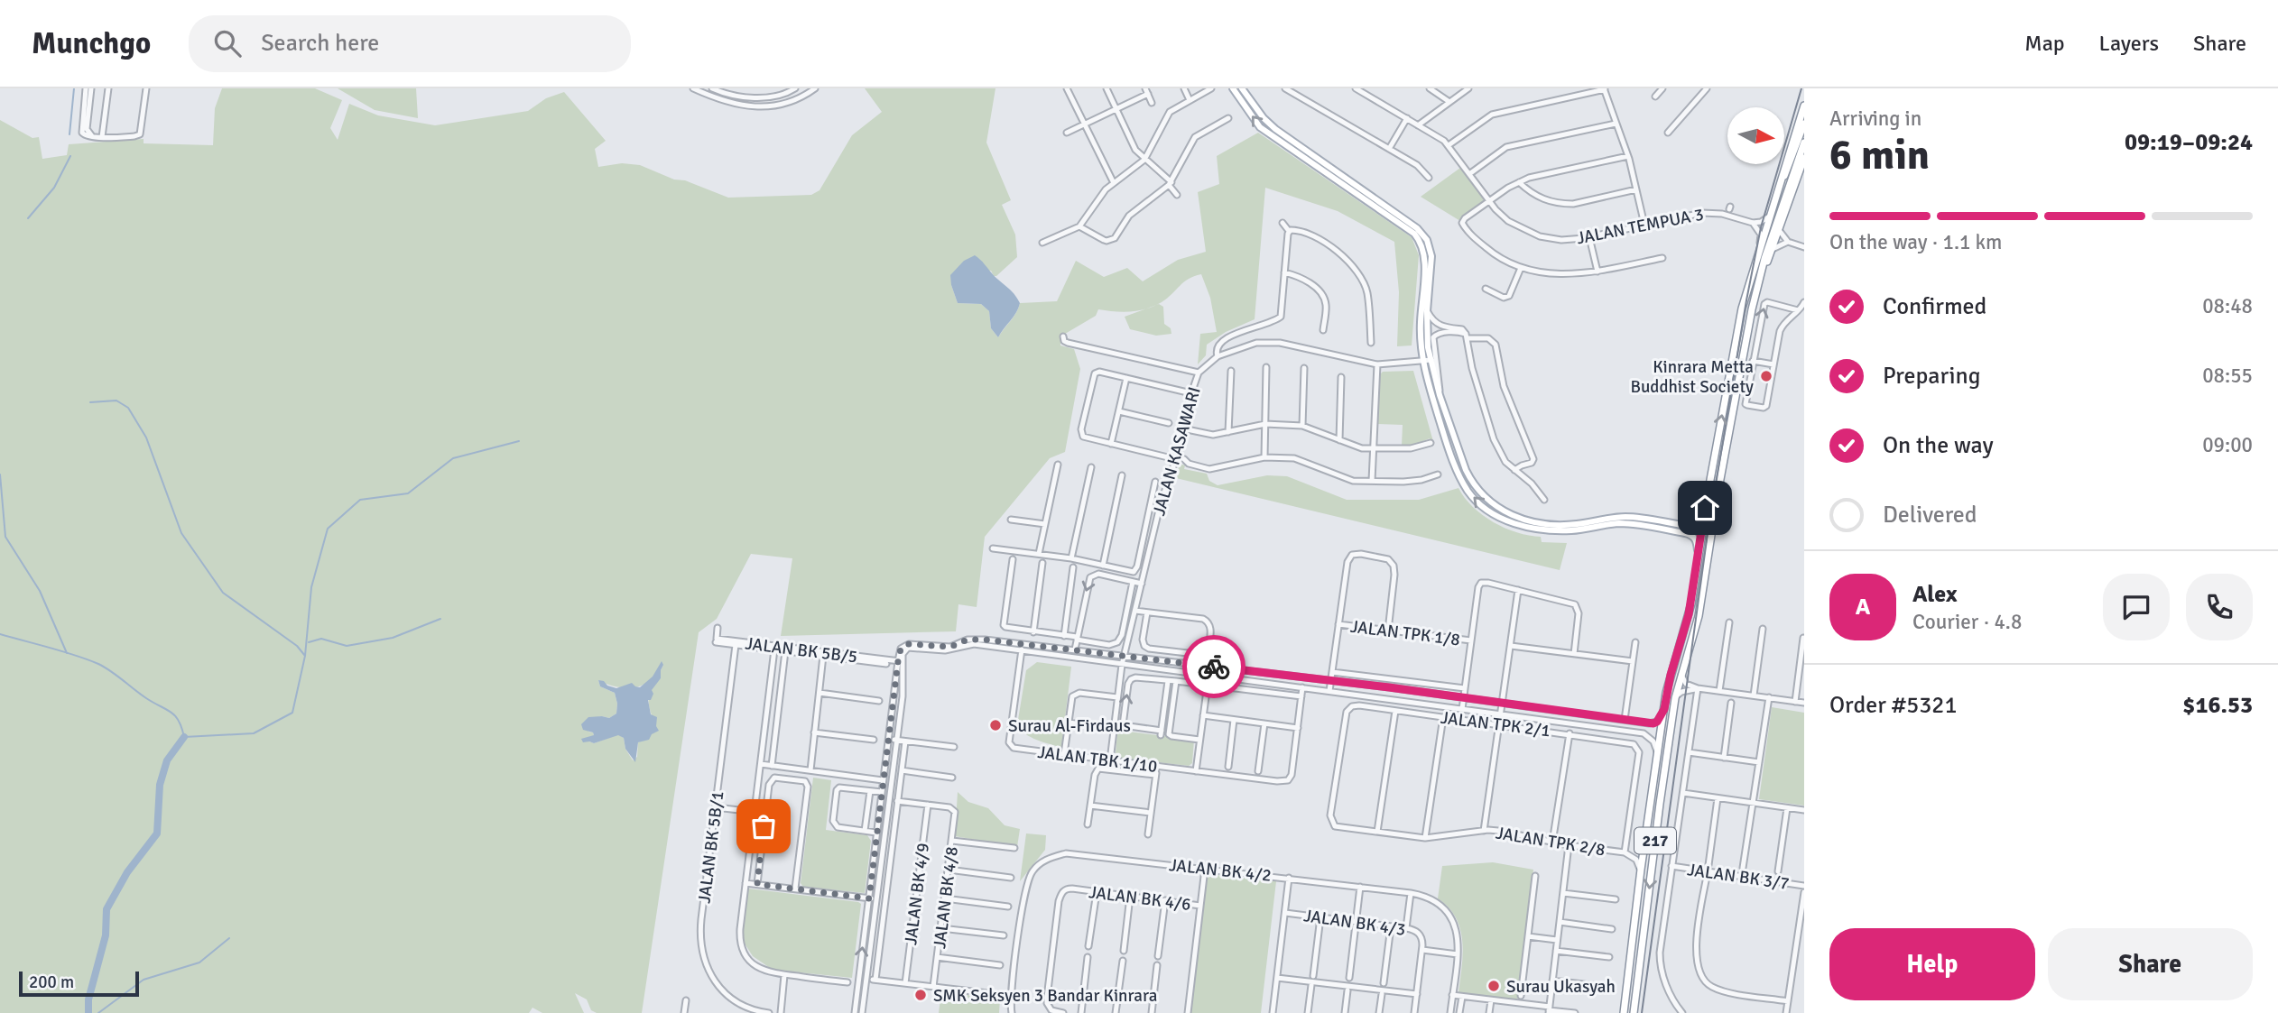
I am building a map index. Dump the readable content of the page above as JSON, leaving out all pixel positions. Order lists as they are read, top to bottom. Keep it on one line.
{"streets":{"highway":["217"],"street":["JALAN TEMPUA 3","JALAN KASAWARI","JALAN TPK 1/8","JALAN BK 5B/5","JALAN TPK 2/1","JALAN TBK 1/10","JALAN TPK 2/8","JALAN BK 5B/1","JALAN BK 4/2","JALAN BK 3/7","JALAN BK 4/9","JALAN BK 4/8","JALAN BK 4/6","JALAN BK 4/3"]},"crossings":[["JALAN KASAWARI","JALAN TBK 1/10"],["JALAN BK 5B/5","JALAN BK 5B/1"],["JALAN TPK 2/1","JALAN TPK 2/8"],["JALAN TPK 2/8","217"],["JALAN BK 4/9","JALAN BK 4/8"]],"places":["Kinrara Metta Buddhist Society","Surau Al-Firdaus","Surau Ukasyah","SMK Seksyen 3 Bandar Kinrara"],"scale_bar":"200 m","north":"right","page":{"header":"Munchgo","search":"Search here","nav":["Map","Layers","Share"],"heading":["6 min","Arriving in","09:19–09:24"],"panel":["Alex","Courier · 4.8","Order #5321","$16.53"],"bar":"On the way · 1.1 km","list":[["Confirmed","08:48"],["Preparing","08:55"],["On the way","09:00"],"Delivered"],"round":"A","buttons":["Help","Share"],"scale":"200 m"}}
